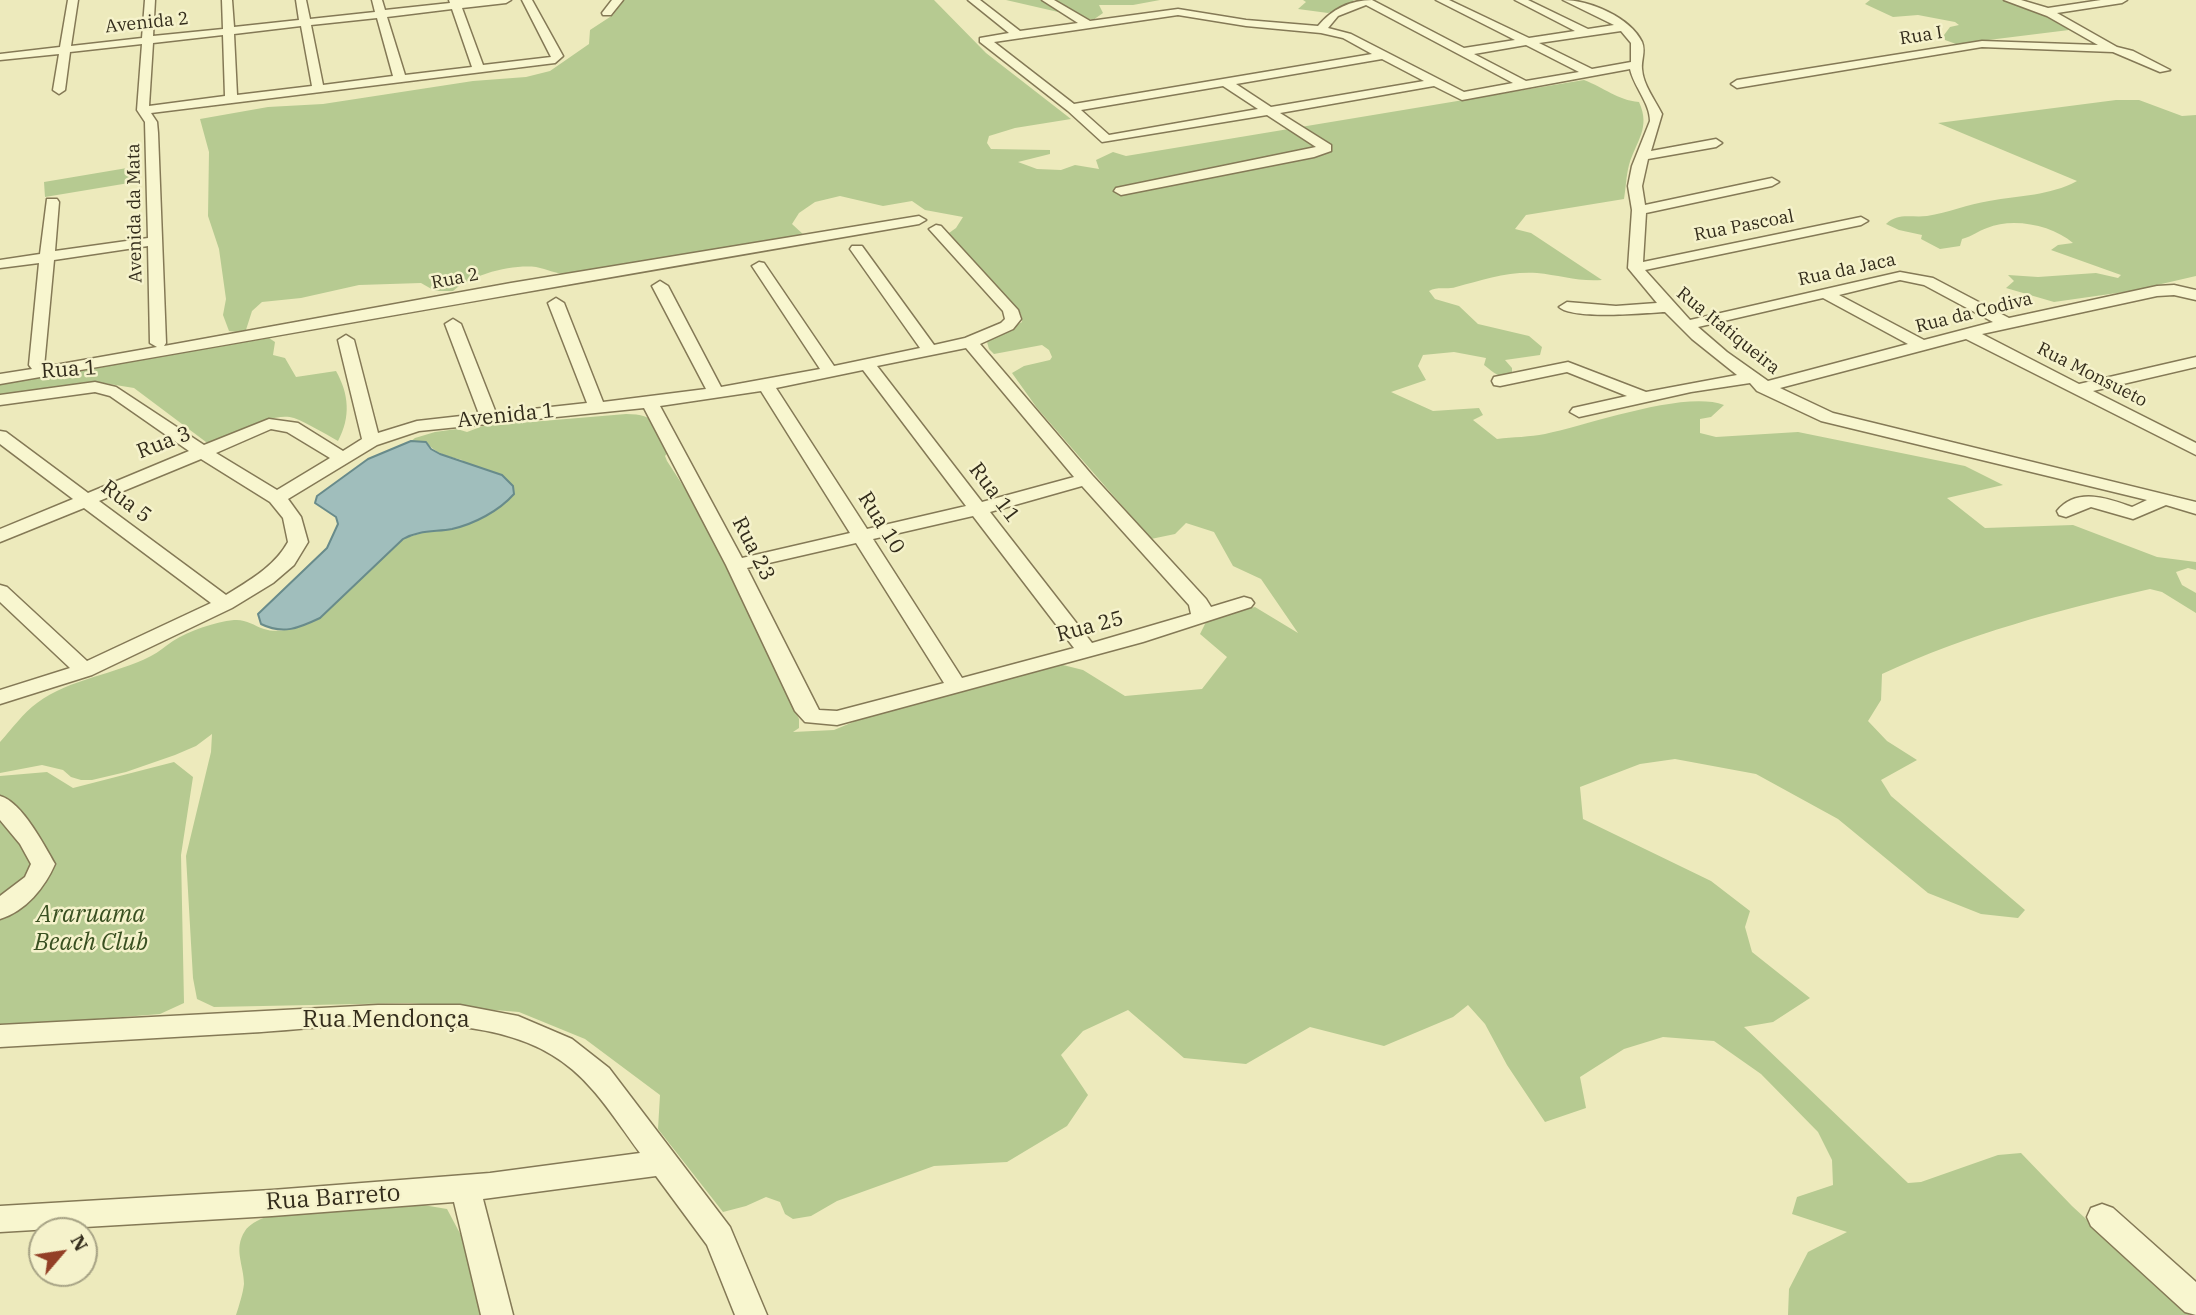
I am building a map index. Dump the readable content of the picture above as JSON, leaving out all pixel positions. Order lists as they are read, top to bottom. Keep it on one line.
{"streets":{"street":["Avenida 2","Rua I","Avenida da Mata","Rua Pascoal","Rua da Jaca","Rua 2","Rua da Codiva","Rua Itatiqueira","Rua 1","Rua Monsueto","Avenida 1","Rua 3","Rua 11","Rua 5","Rua 10","Rua 23","Rua 25","Rua Mendonça","Rua Barreto"]},"crossings":[["Avenida 2","Avenida da Mata"],["Rua Pascoal","Rua Itatiqueira"],["Rua da Jaca","Rua da Codiva"],["Rua da Jaca","Rua Itatiqueira"],["Rua da Codiva","Rua Itatiqueira"],["Rua da Codiva","Rua Monsueto"],["Rua 1","Avenida 1"],["Rua 1","Rua 3"],["Avenida 1","Rua 3"],["Avenida 1","Rua 11"],["Avenida 1","Rua 10"],["Avenida 1","Rua 23"],["Rua 3","Rua 5"],["Rua 11","Rua 25"],["Rua 10","Rua 25"],["Rua 23","Rua 25"],["Rua Mendonça","Rua Barreto"]],"parks":["Araruama Beach Club"],"north":"top right"}
